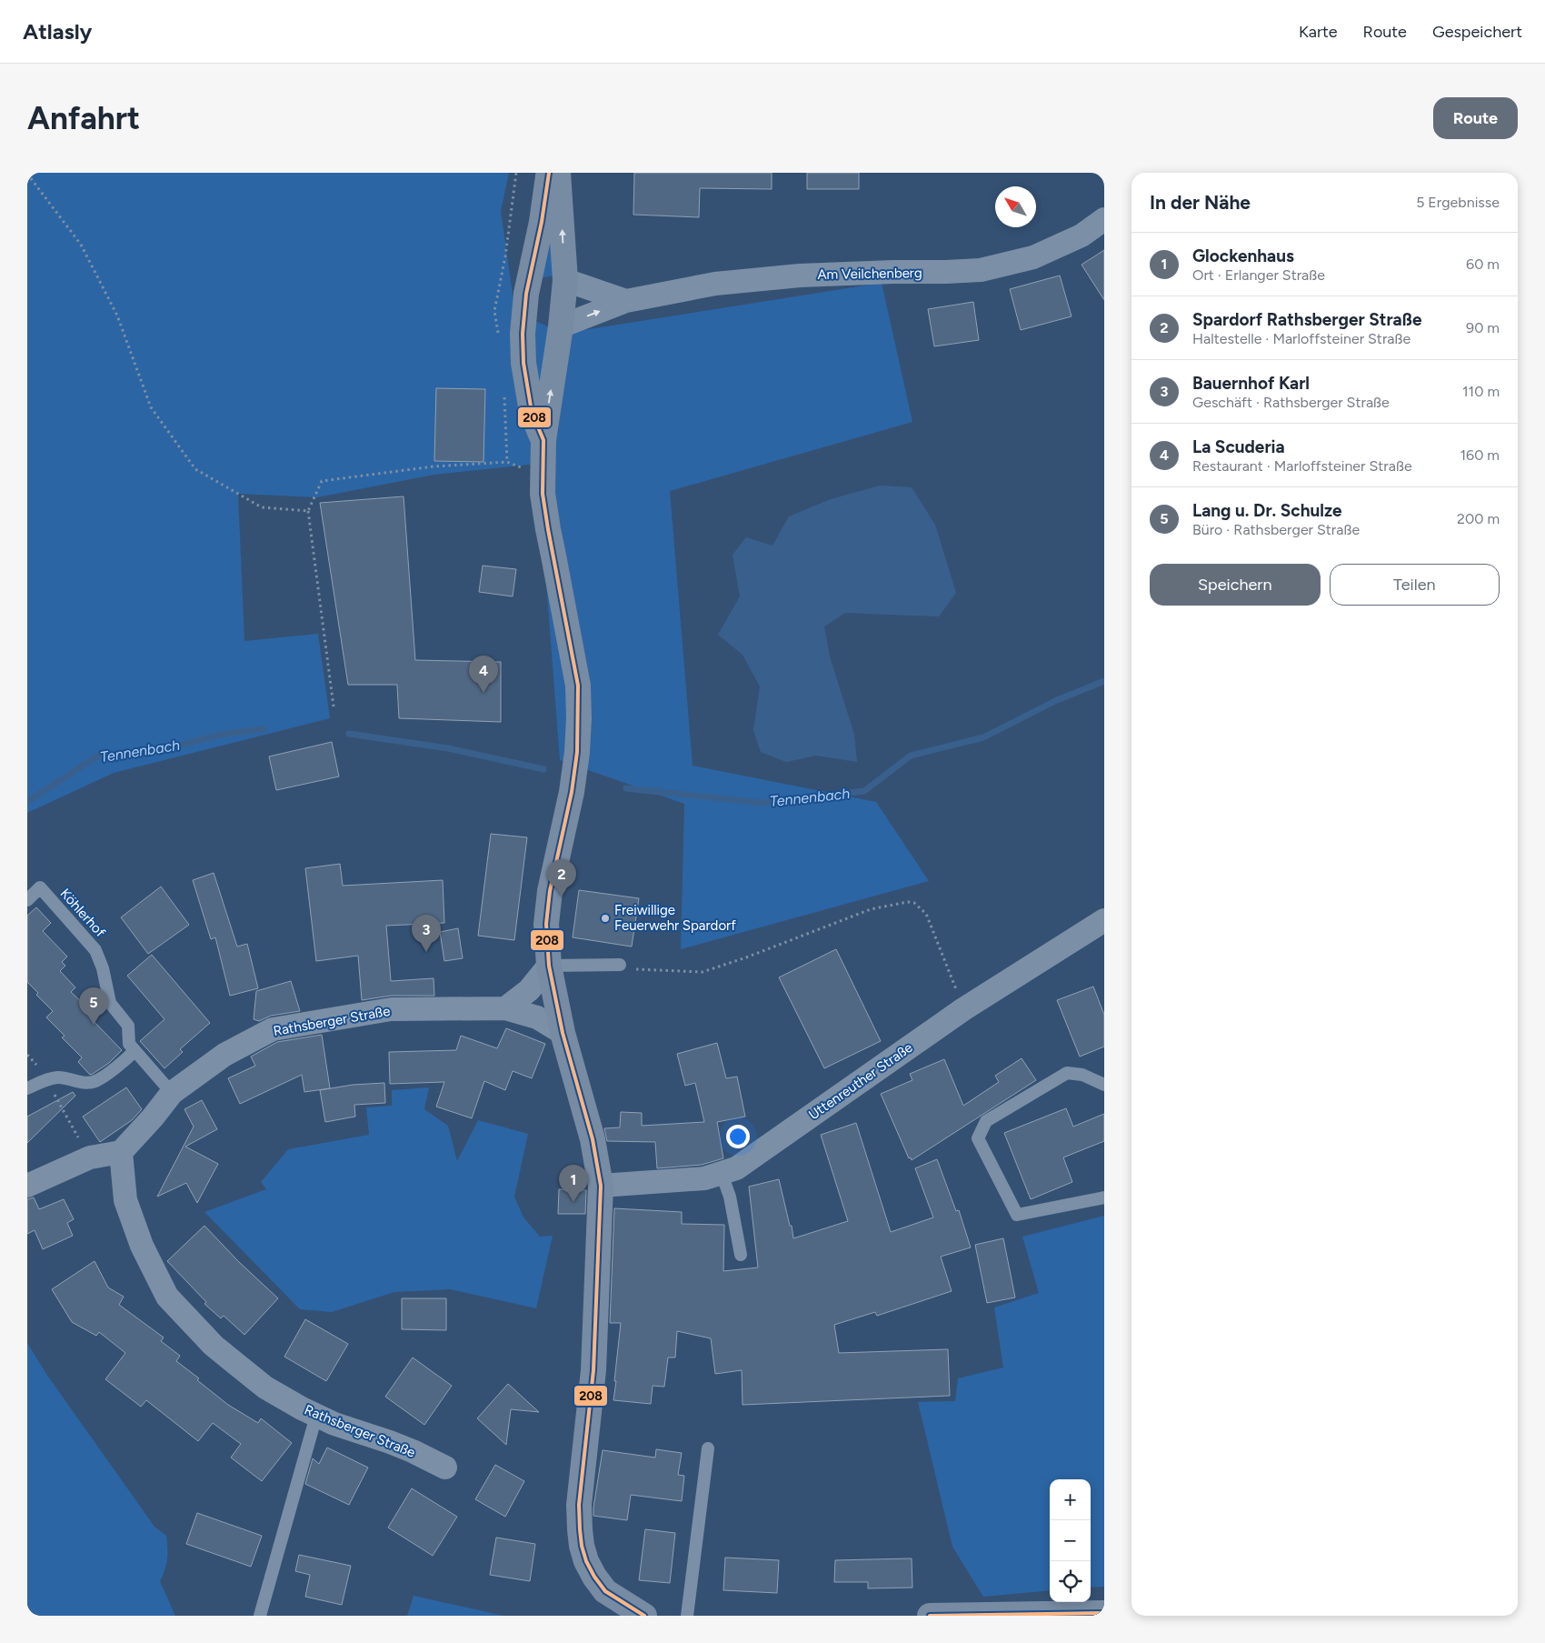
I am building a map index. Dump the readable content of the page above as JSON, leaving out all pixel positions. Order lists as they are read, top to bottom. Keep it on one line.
{"streets":{"street":["Am Veilchenberg","Rathsberger Straße","Uttenreuther Straße"],"lane":["Köhlerhof"]},"crossings":[["Köhlerhof","Rathsberger Straße"]],"water":["Tennenbach"],"places":["Freiwillige Feuerwehr Spardorf"],"lines":["transit line 208"],"north":"top left","page":{"header":"Atlasly","nav":["Karte","Route","Gespeichert"],"buttons":["Route",["Speichern","Teilen"]],"title":"Anfahrt","heading":["In der Nähe","5 Ergebnisse"],"list":[{"mark":"1","name":"Glockenhaus","note":"Ort · Erlanger Straße","value":"60 m"},{"mark":"2","name":"Spardorf Rathsberger Straße","note":"Haltestelle · Marloffsteiner Straße","value":"90 m"},{"mark":"3","name":"Bauernhof Karl","note":"Geschäft · Rathsberger Straße","value":"110 m"},{"mark":"4","name":"La Scuderia","note":"Restaurant · Marloffsteiner Straße","value":"160 m"},{"mark":"5","name":"Lang u. Dr. Schulze","note":"Büro · Rathsberger Straße","value":"200 m"}],"pins":["4","2","3","5","1"],"map_buttons":["+","−"]}}
